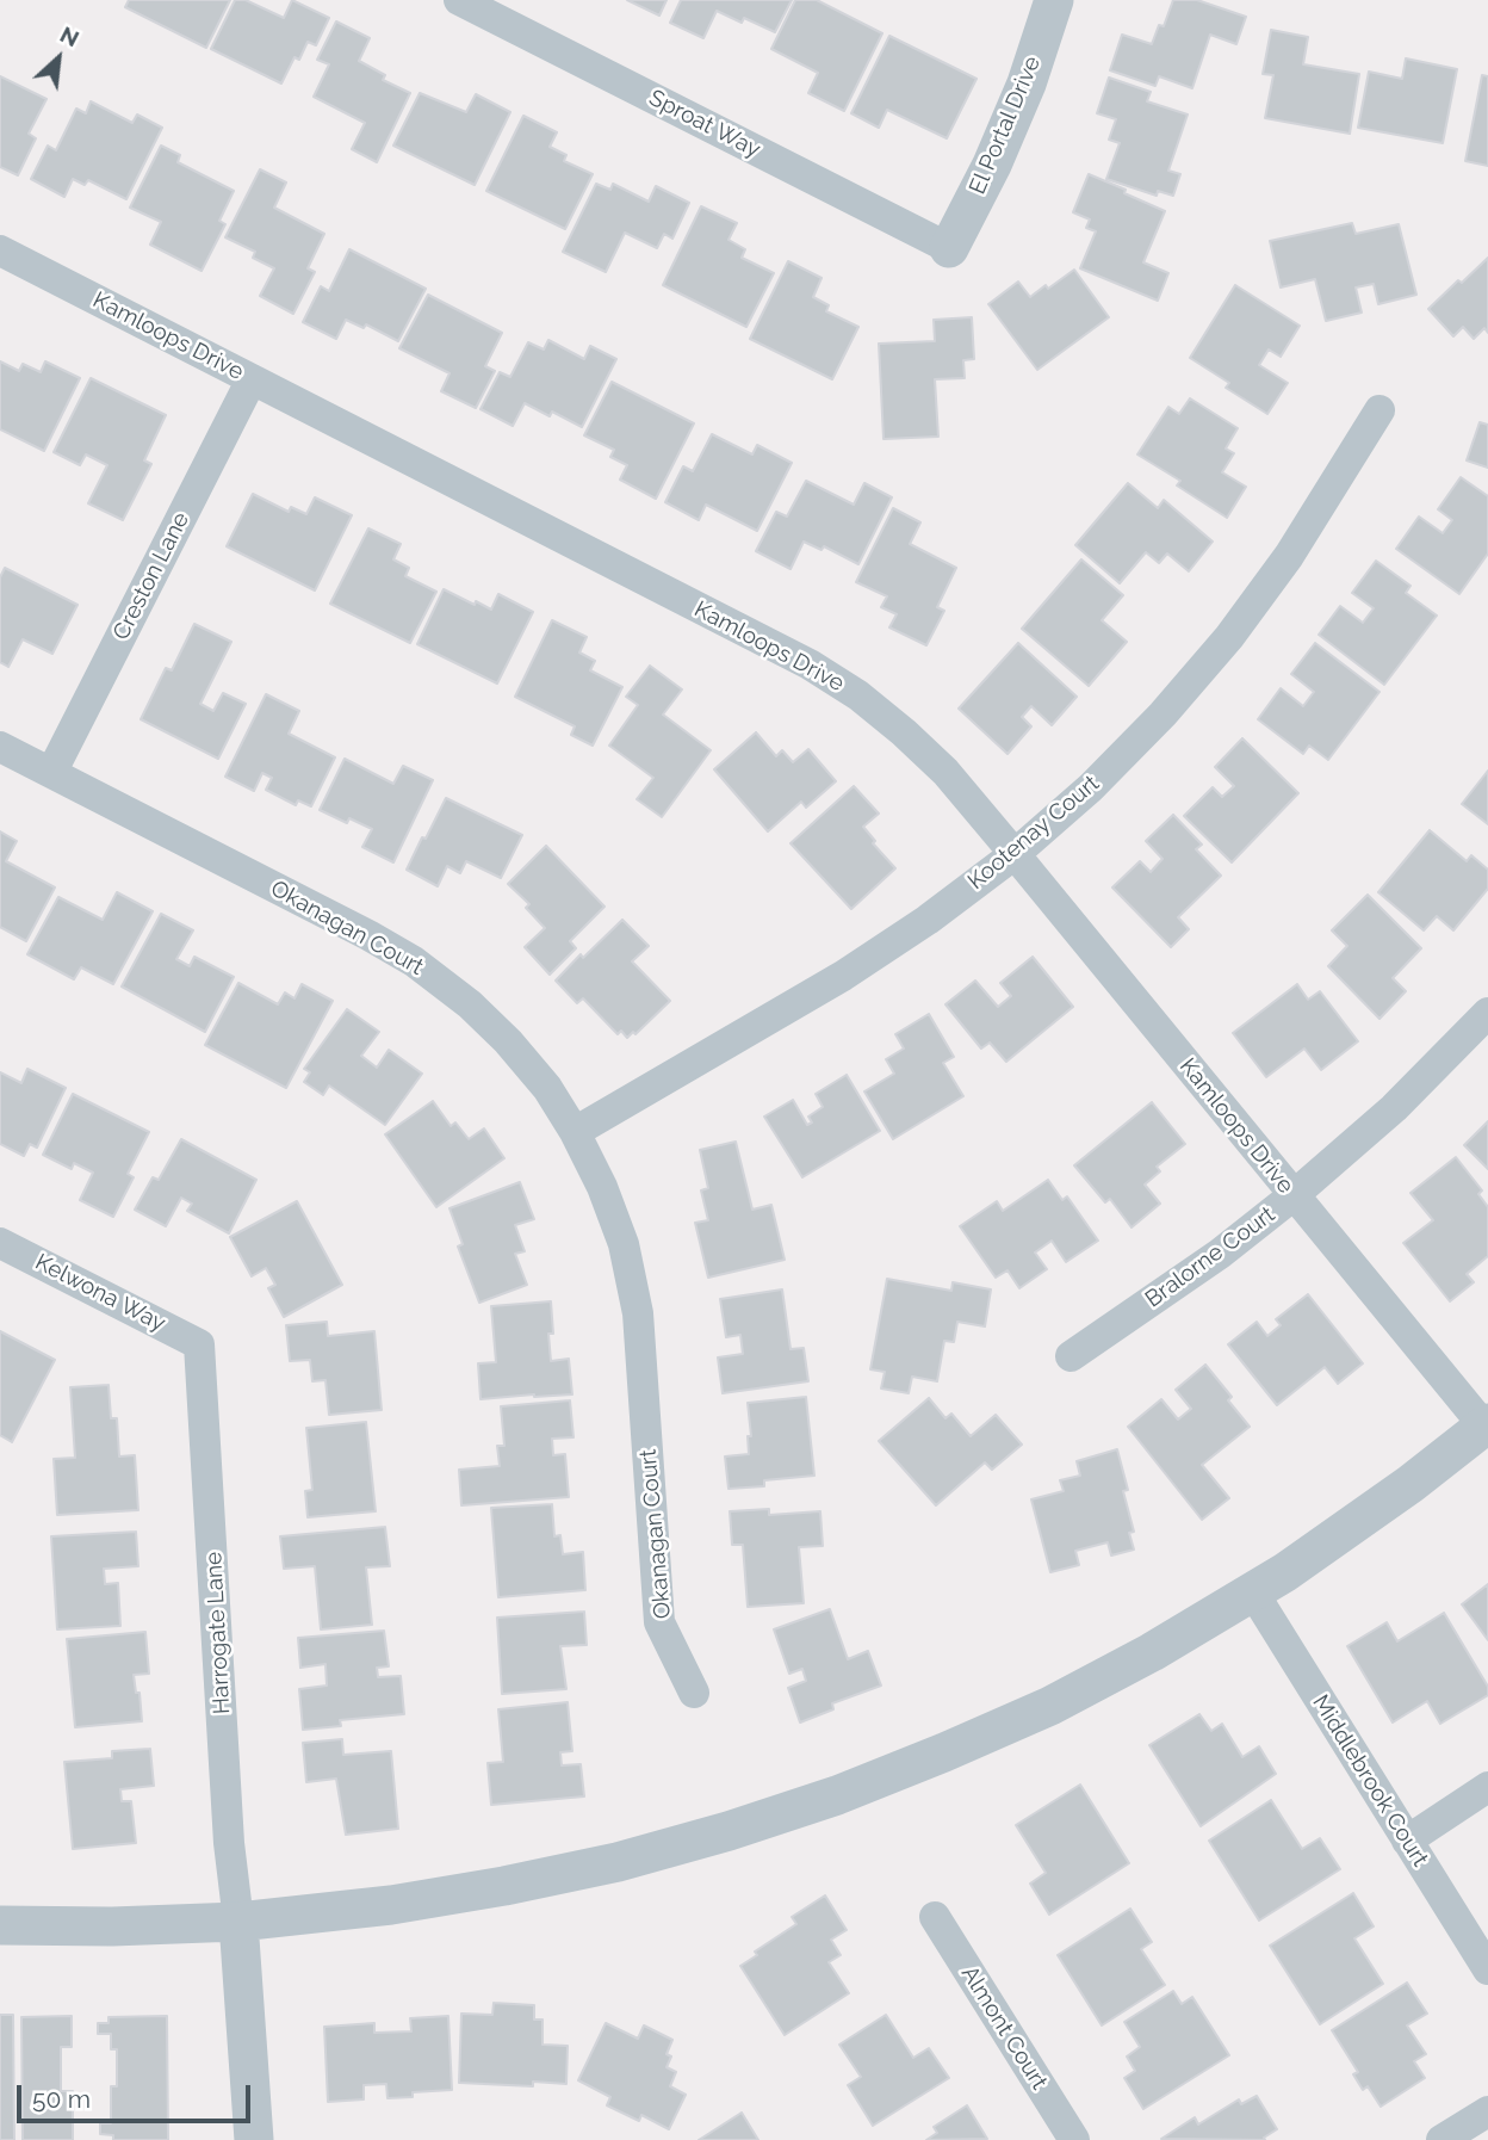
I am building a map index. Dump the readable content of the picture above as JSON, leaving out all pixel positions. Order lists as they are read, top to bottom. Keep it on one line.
{"streets":{"street":["Sproat Way","El Portal Drive","Kamloops Drive","Creston Lane","Kootenay Court","Okanagan Court","Bralorne Court","Kelwona Way","Harrogate Lane","Middlebrook Court","Almont Court"]},"crossings":[["Sproat Way","El Portal Drive"],["Kamloops Drive","Creston Lane"],["Kamloops Drive","Kootenay Court"],["Kamloops Drive","Bralorne Court"],["Creston Lane","Okanagan Court"],["Kootenay Court","Okanagan Court"],["Kelwona Way","Harrogate Lane"]],"scale_bar":"50 m","north":"top right"}
